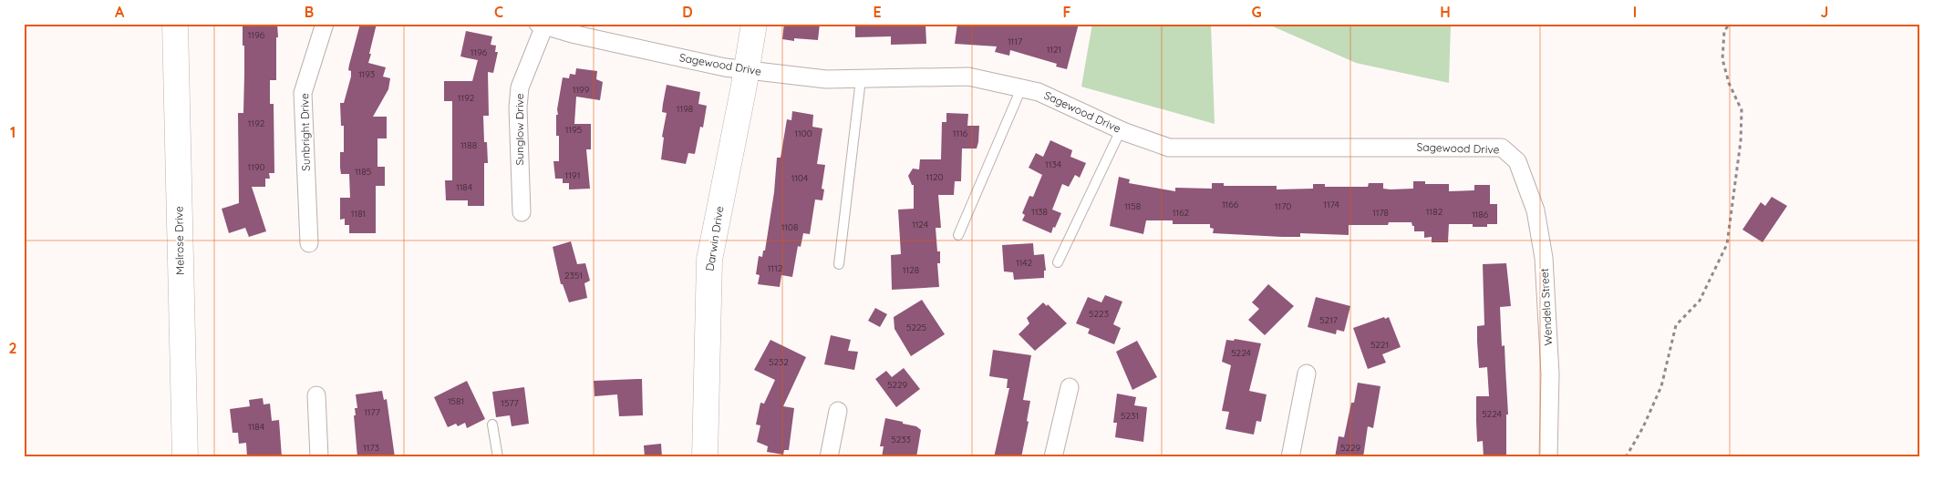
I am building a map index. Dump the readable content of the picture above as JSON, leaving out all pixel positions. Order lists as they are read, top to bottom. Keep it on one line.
{"streets":{"street":["Sagewood Drive","Sunglow Drive","Sunbright Drive","Darwin Drive","Melrose Drive","Wendela Street"]},"crossings":[["Sagewood Drive","Sunglow Drive"],["Sagewood Drive","Darwin Drive"],["Sagewood Drive","Wendela Street"]],"house_numbers":["1196","1117","1121","1196","1193","1199","1192","1198","1192","1195","1100","1116","1188","1134","1190","1185","1191","1120","1104","1184","1166","1174","1158","1170","1138","1182","1162","1178","1181","1186","1124","1108","1142","1112","1128","2351","5223","5217","5225","5221","5224","5232","5229","1581","1577","1177","5224","5231","1184","5233","1173","5229"],"grid":{"columns":["A","B","C","D","E","F","G","H","I","J"],"rows":["1","2"]}}
